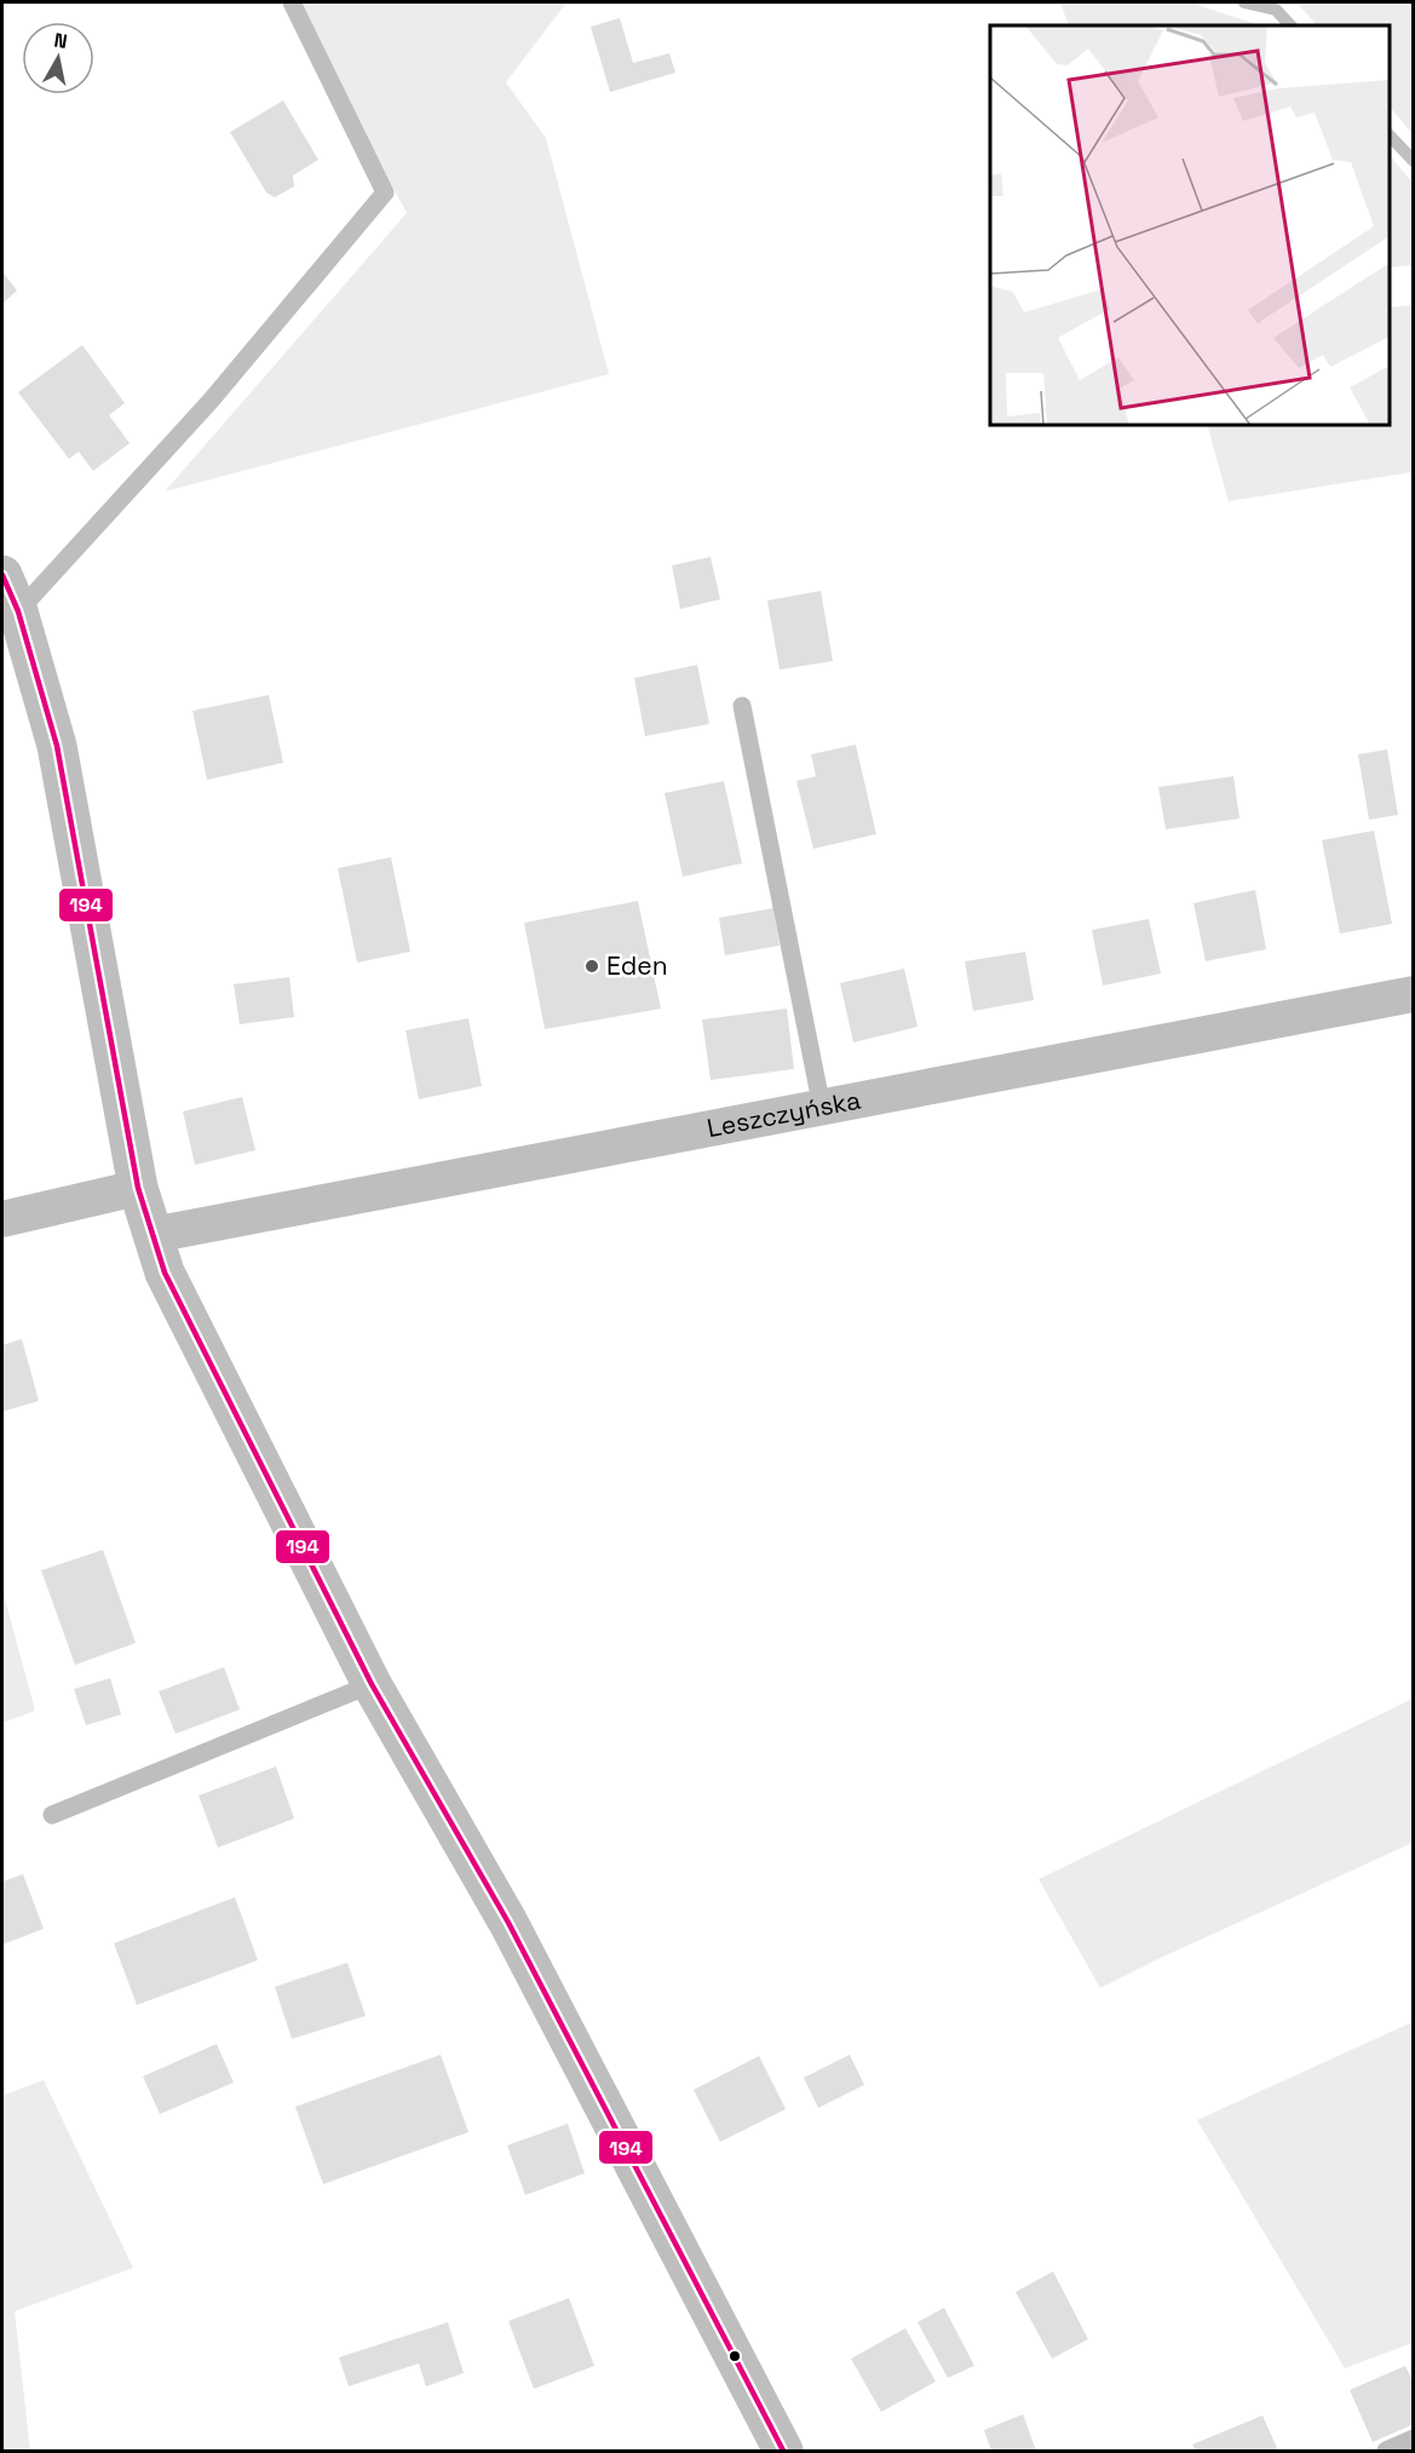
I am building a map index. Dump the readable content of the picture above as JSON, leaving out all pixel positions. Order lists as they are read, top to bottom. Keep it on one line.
{"streets":{"street":["Leszczyńska"]},"places":["Eden"],"lines":["transit line 194"],"north":"top"}
